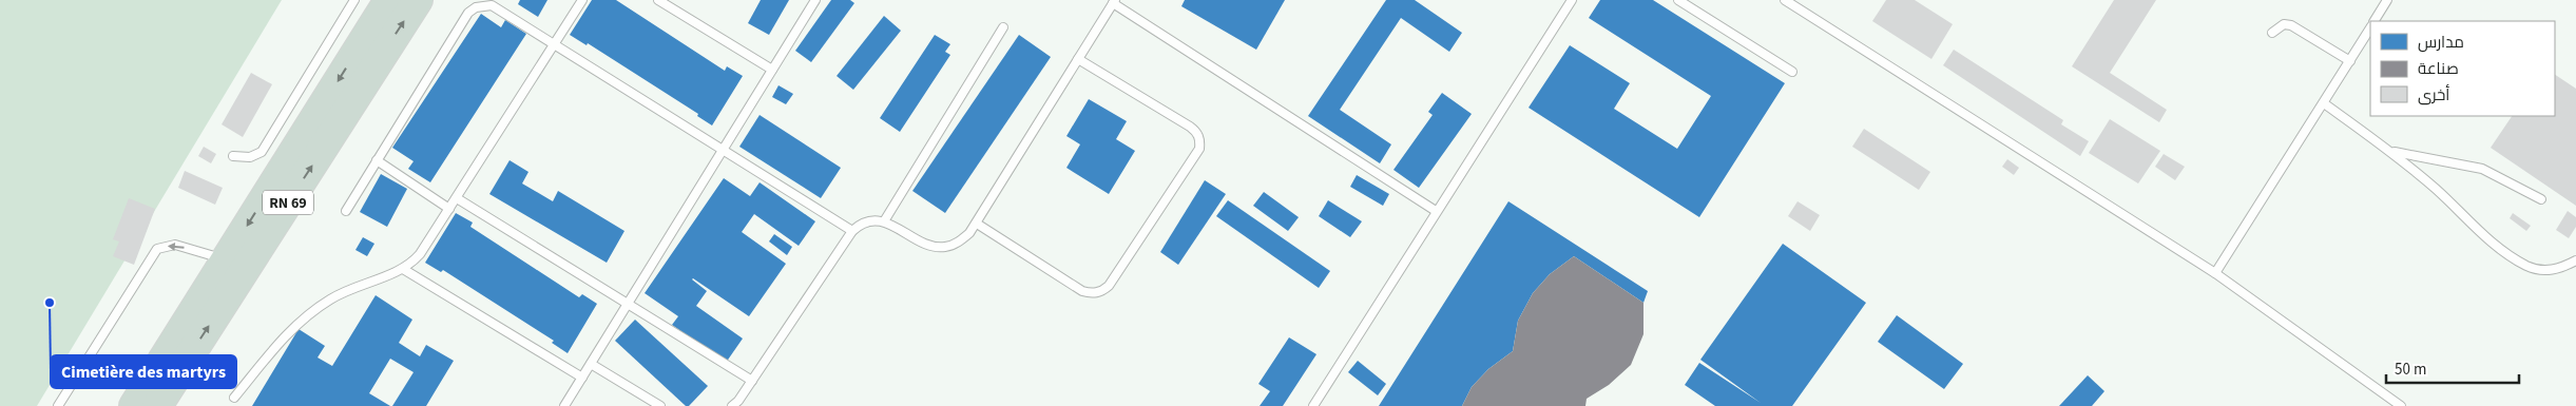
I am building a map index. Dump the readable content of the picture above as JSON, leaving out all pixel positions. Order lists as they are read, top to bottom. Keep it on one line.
{"streets":{"highway":["RN 69"]},"places":["Cimetière des martyrs"],"legend":["مدارس","صناعة","أخرى"],"scale_bar":"50 m"}
